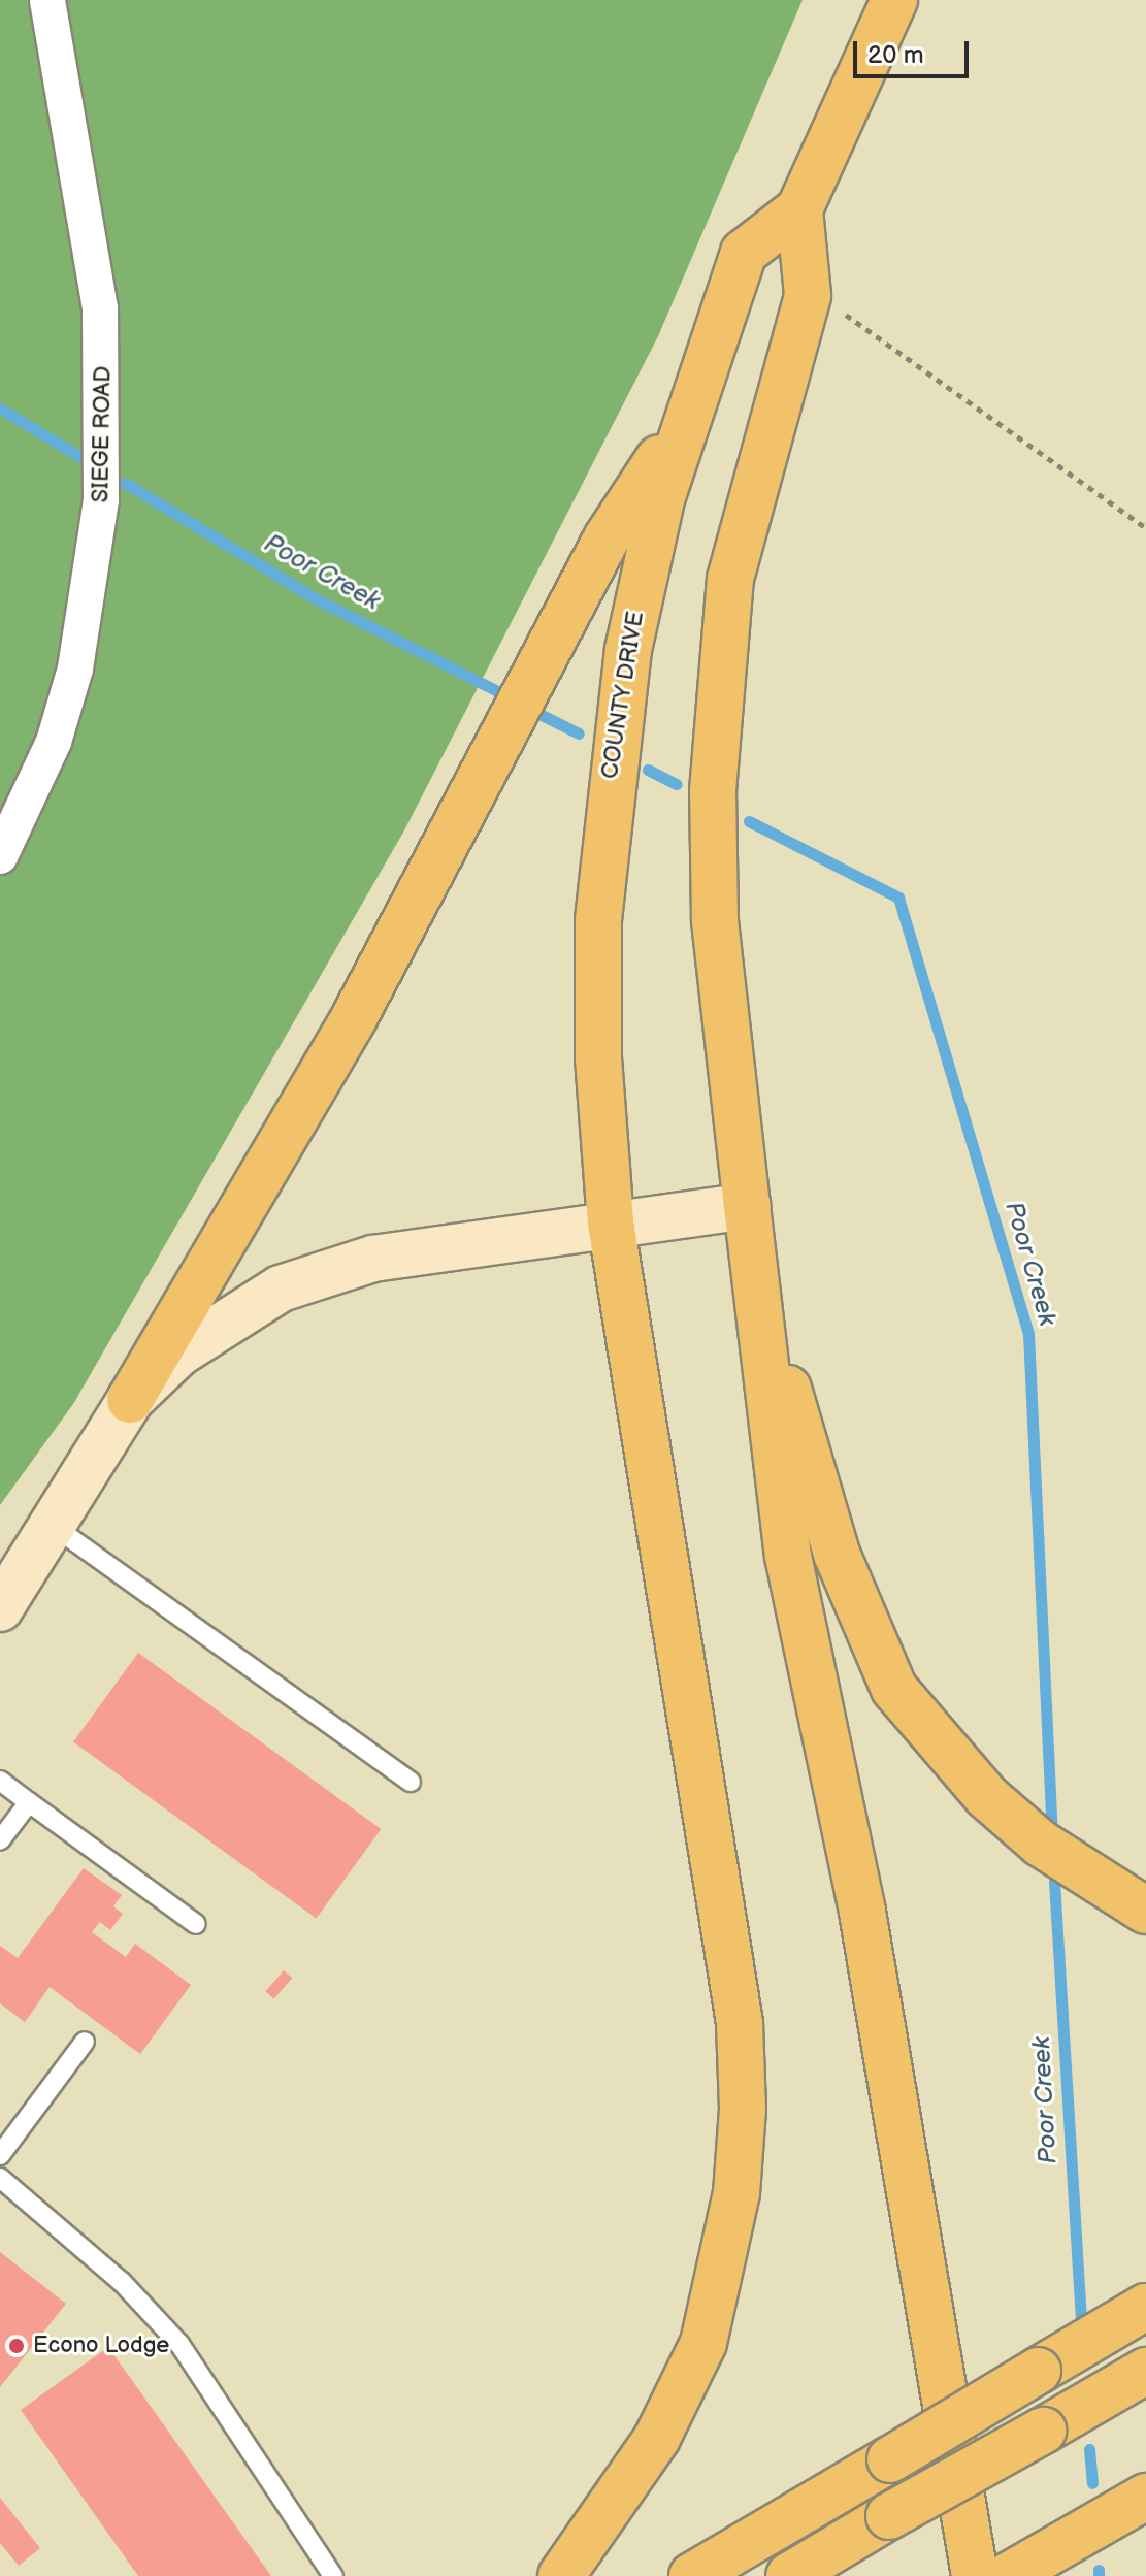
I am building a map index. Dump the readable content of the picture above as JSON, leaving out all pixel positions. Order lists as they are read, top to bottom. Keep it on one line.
{"streets":{"highway":["COUNTY DRIVE"],"street":["SIEGE ROAD"]},"water":["Poor Creek"],"places":["Econo Lodge"],"scale_bar":"20 m"}
